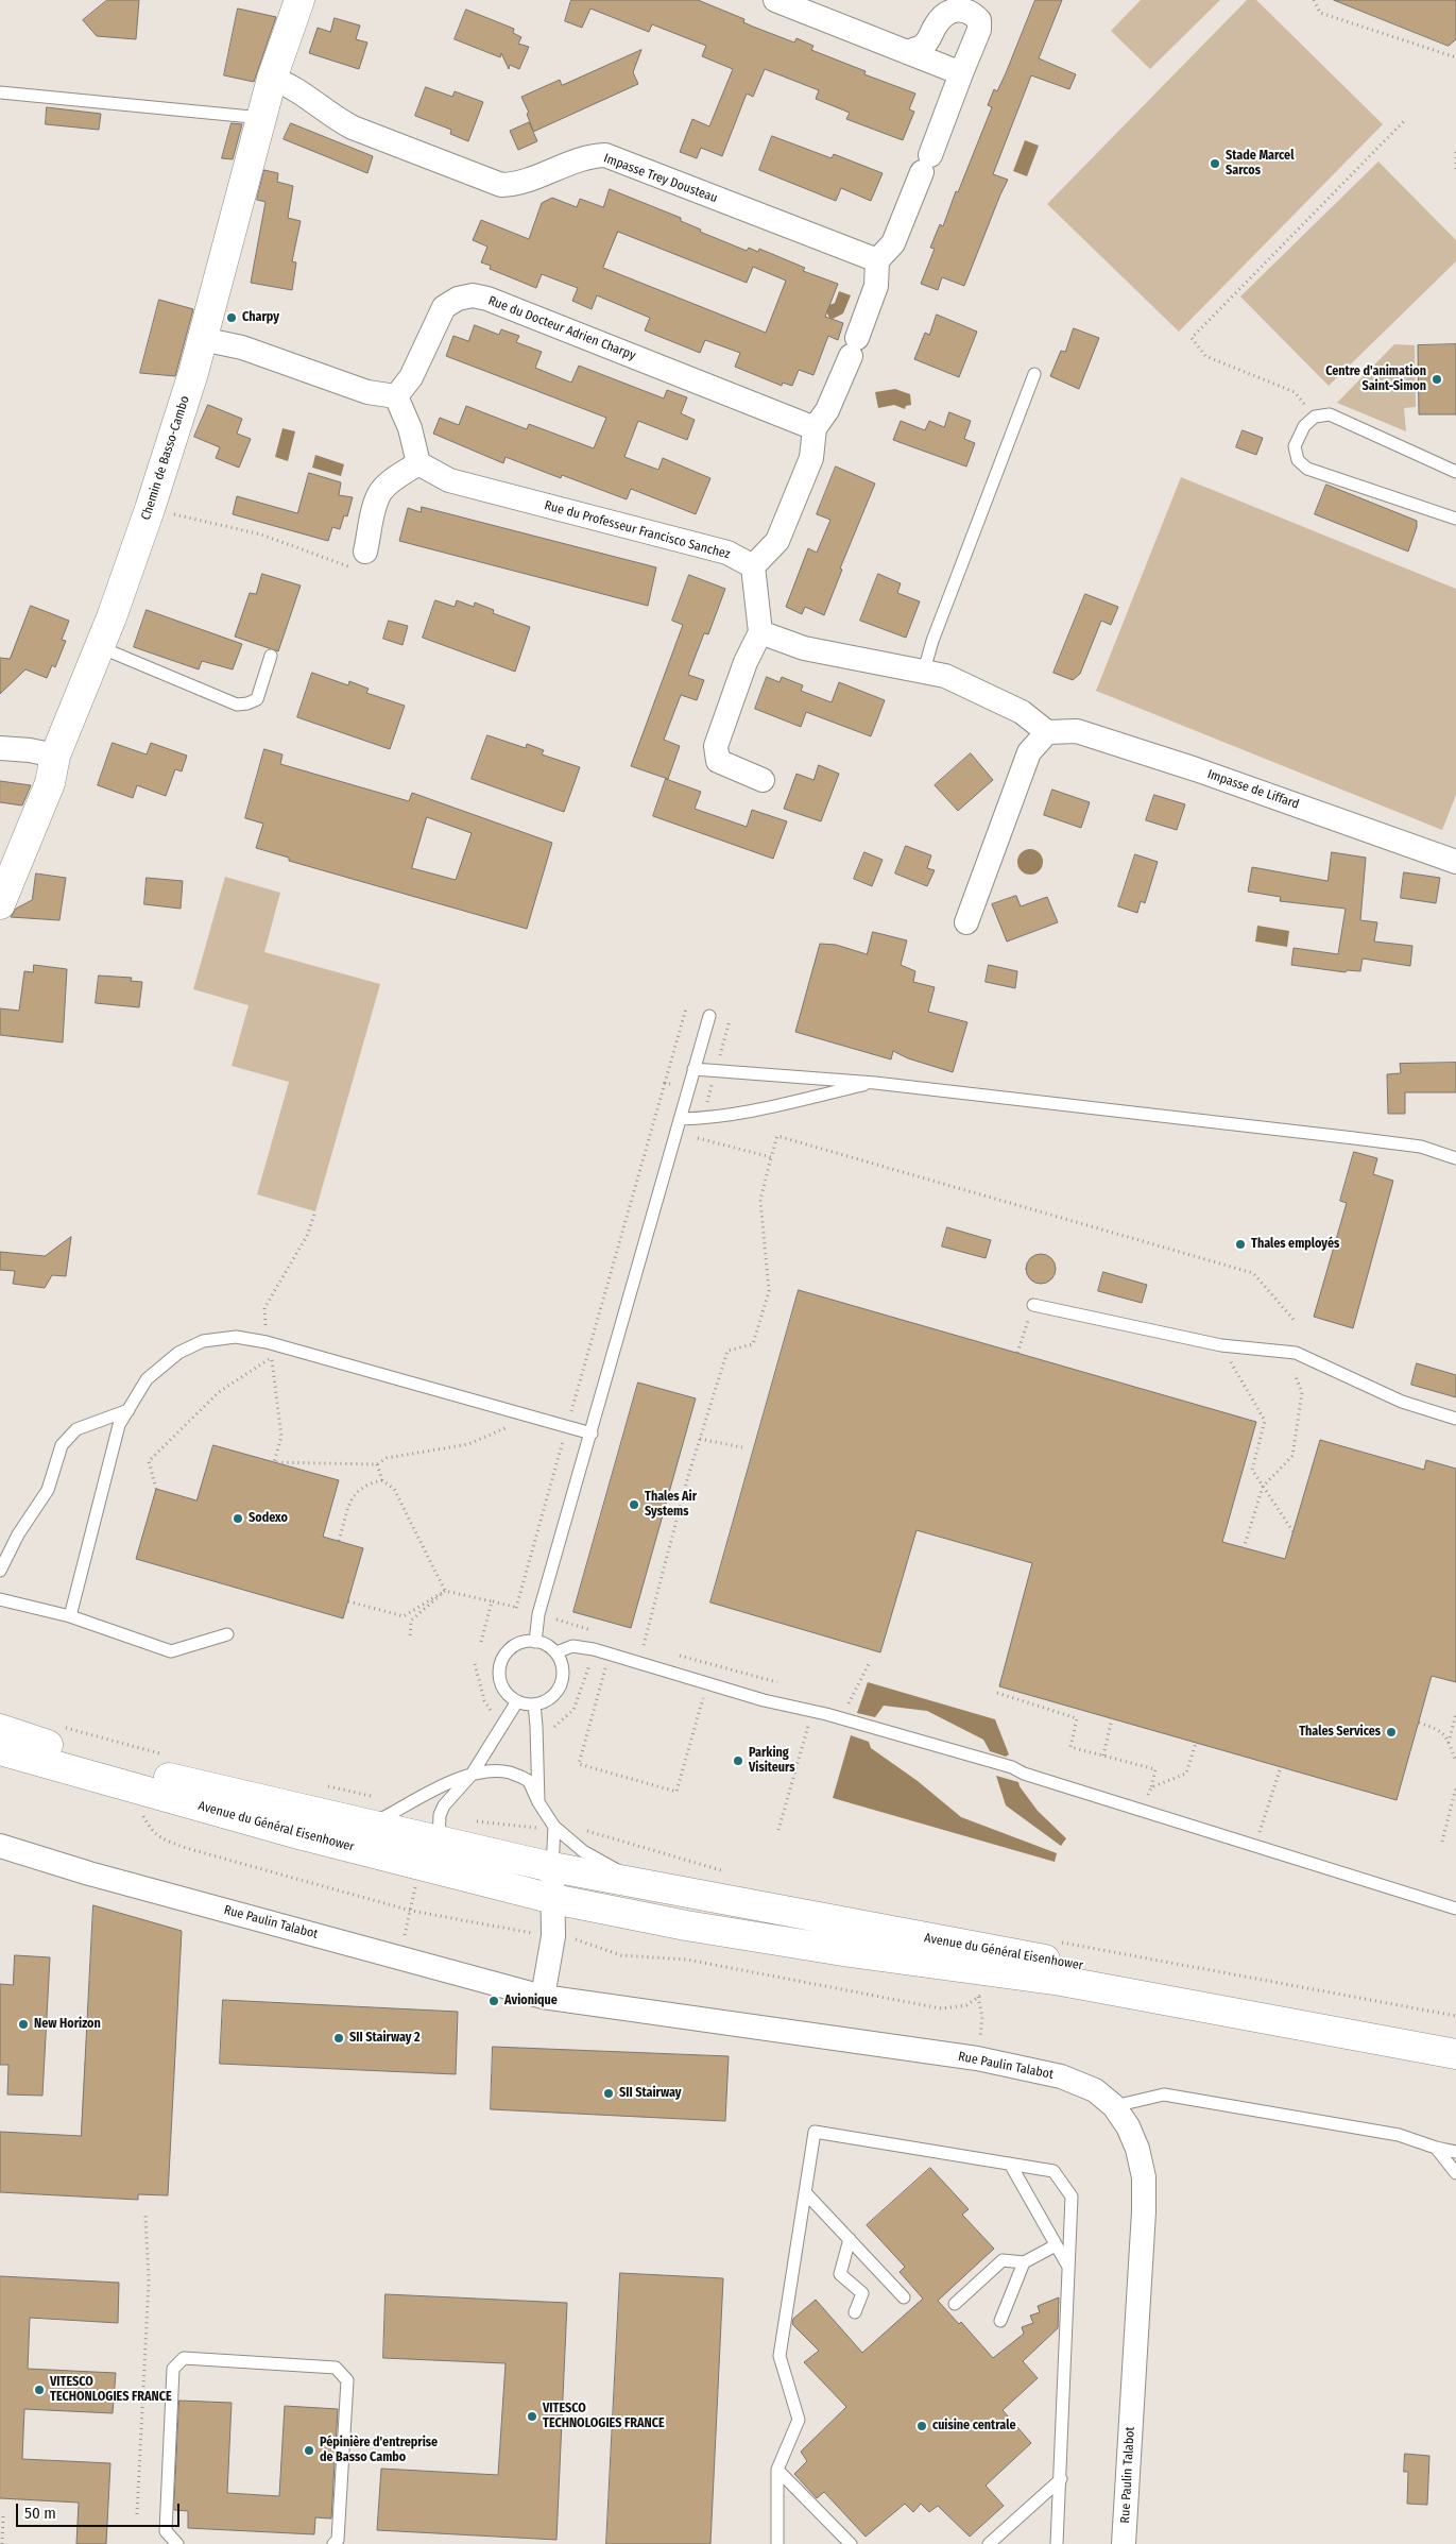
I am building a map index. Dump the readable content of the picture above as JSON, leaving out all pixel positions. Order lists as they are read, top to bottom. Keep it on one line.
{"streets":{"main road":["Chemin de Basso-Cambo","Avenue du Général Eisenhower"],"street":["Impasse Trey Dousteau","Rue du Docteur Adrien Charpy","Rue du Professeur Francisco Sanchez","Impasse de Liffard","Rue Paulin Talabot"]},"crossings":[["Impasse Trey Dousteau","Chemin de Basso-Cambo"]],"places":["Stade Marcel Sarcos","Charpy","Centre d'animation Saint-Simon","Thales employés","Thales Air Systems","Sodexo","Thales Services","Parking Visiteurs","Avionique","New Horizon","SII Stairway 2","SII Stairway","VITESCO TECHONLOGIES FRANCE","VITESCO TECHNOLOGIES FRANCE","cuisine centrale","Pépinière d'entreprise de Basso Cambo"],"scale_bar":"50 m"}
